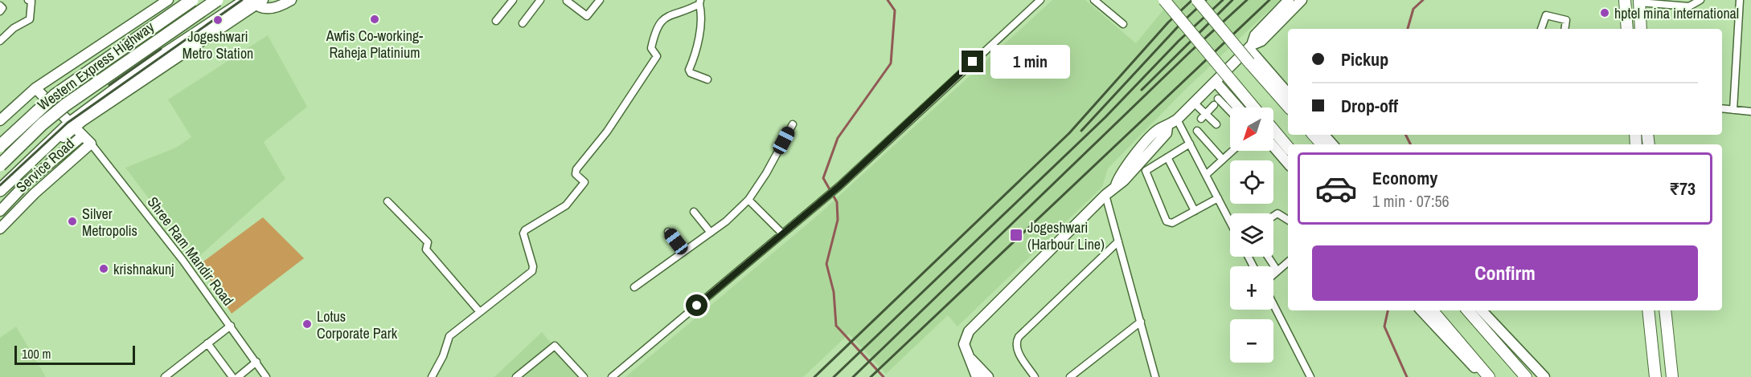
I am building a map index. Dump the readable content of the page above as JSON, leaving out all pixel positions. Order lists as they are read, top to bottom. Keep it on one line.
{"streets":{"highway":["Western Express Highway"],"street":["Service Road","Shree Ram Mandir Road"]},"crossings":[["Service Road","Shree Ram Mandir Road"]],"places":{"other":["hptel mina international","Awfis Co-working- Raheja Platinium","Jogeshwari Metro Station","Silver Metropolis","krishnakunj","Lotus Corporate Park"],"transit":["Jogeshwari (Harbour Line)"]},"scale_bar":"100 m","north":"bottom left","page":{"banner":["Pickup","Drop-off"],"bubble":"1 min","map_buttons":["+","−"],"list":[{"name":"Economy","note":"1 min · 07:56","value":"₹73"}],"buttons":"Confirm","scale":"100 m"}}
